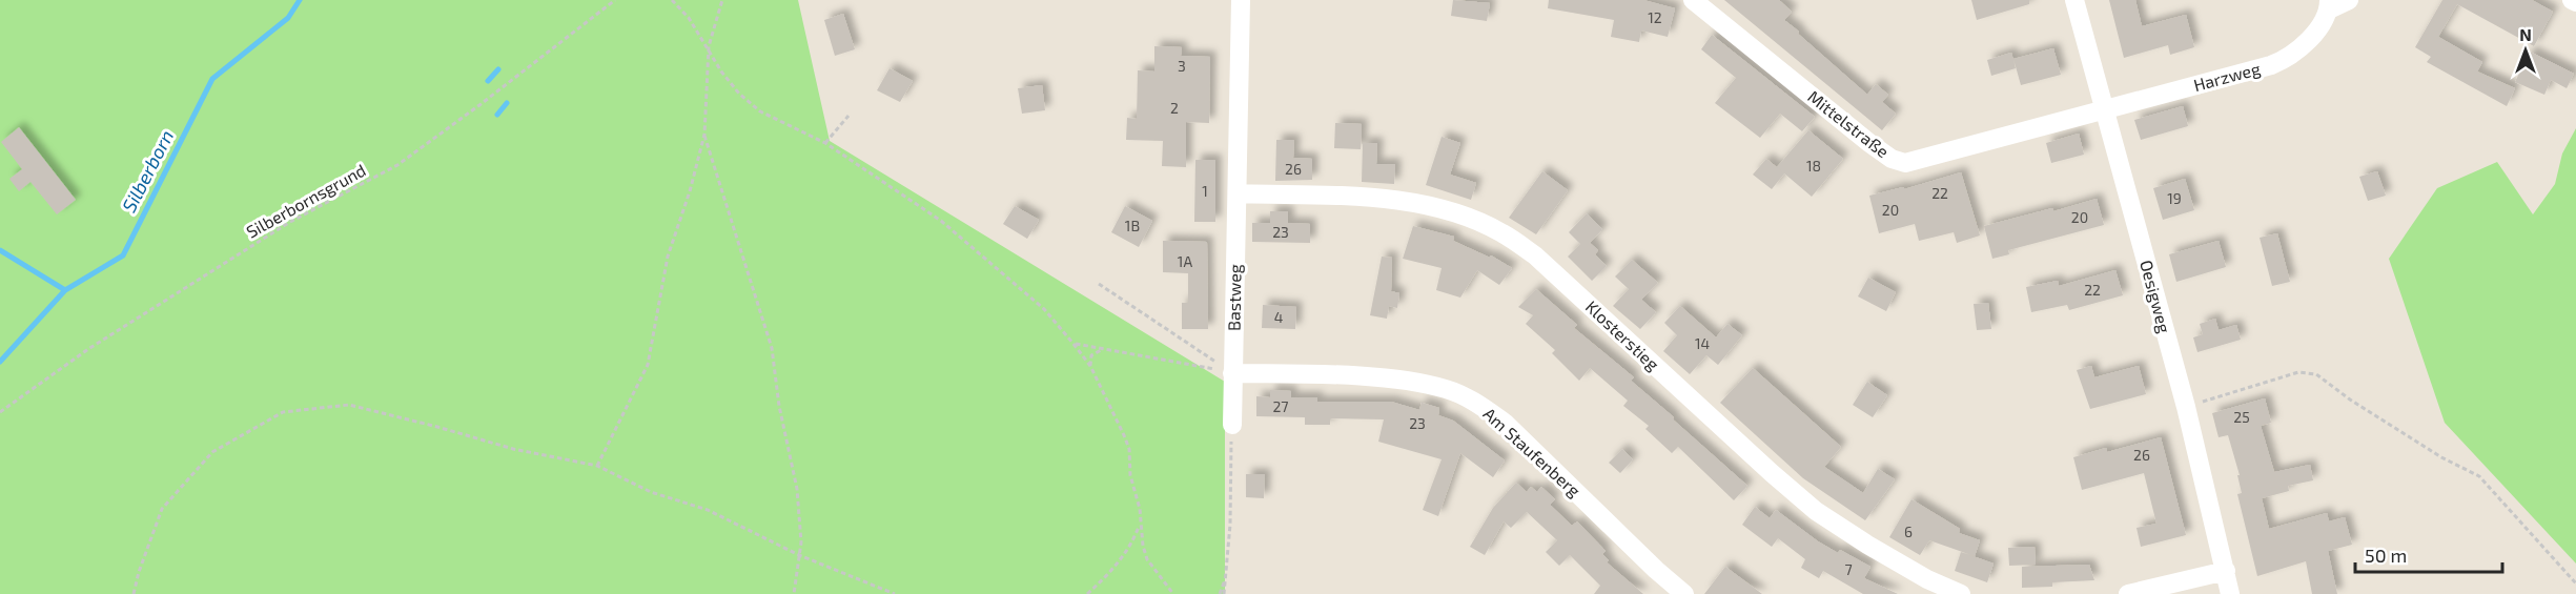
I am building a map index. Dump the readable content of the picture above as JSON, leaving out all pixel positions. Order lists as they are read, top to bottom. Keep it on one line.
{"streets":{"street":["Harzweg","Mittelstraße","Oesigweg","Bastweg","Klosterstieg","Am Staufenberg"],"path":["Silberbornsgrund"]},"crossings":[["Harzweg","Mittelstraße"],["Harzweg","Oesigweg"],["Mittelstraße","Oesigweg"],["Bastweg","Klosterstieg"],["Bastweg","Am Staufenberg"]],"water":["Silberborn"],"house_numbers":["12","3","2","18","26","1","22","19","20","20","1B","23","1A","22","4","14","27","25","23","26","6","7"],"scale_bar":"50 m","north":"top"}
